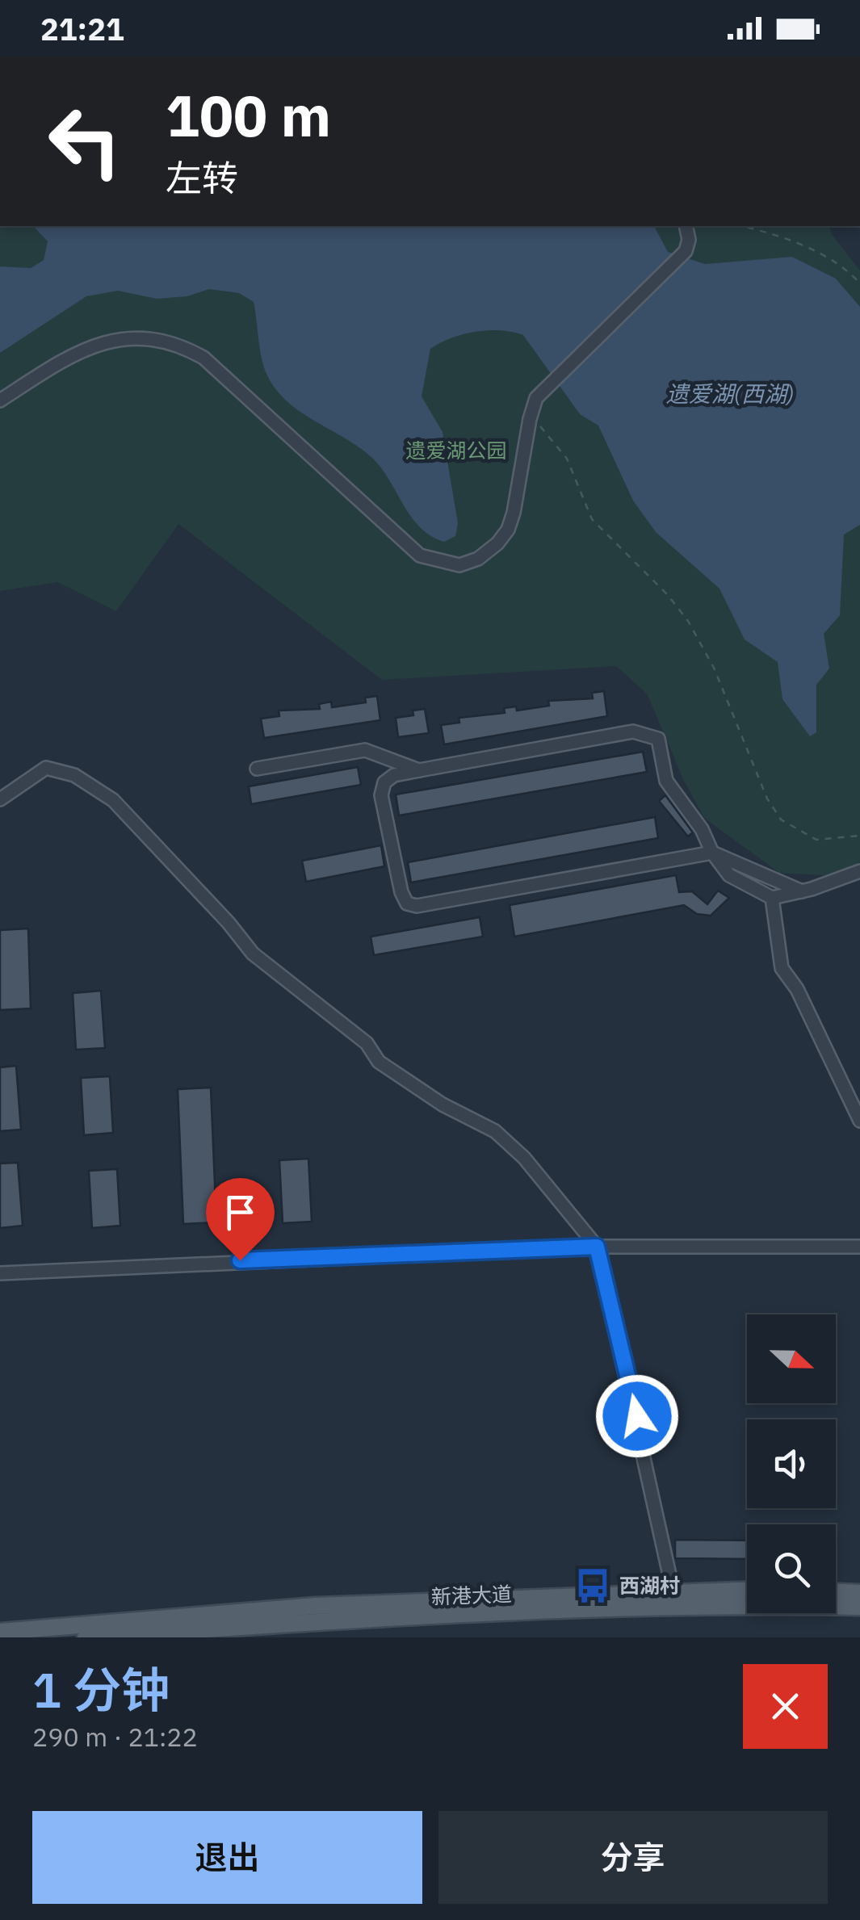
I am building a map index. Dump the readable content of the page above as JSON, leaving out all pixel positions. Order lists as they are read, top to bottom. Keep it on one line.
{"streets":{"main road":["新港大道"]},"water":["遗爱湖(西湖)"],"parks":["遗爱湖公园"],"places":{"bus stop":["西湖村"]},"north":"right","page":{"status":"21:21","turn":["100 m","左转"],"heading":["1 分钟","290 m · 21:22"],"buttons":["退出","分享"]}}
